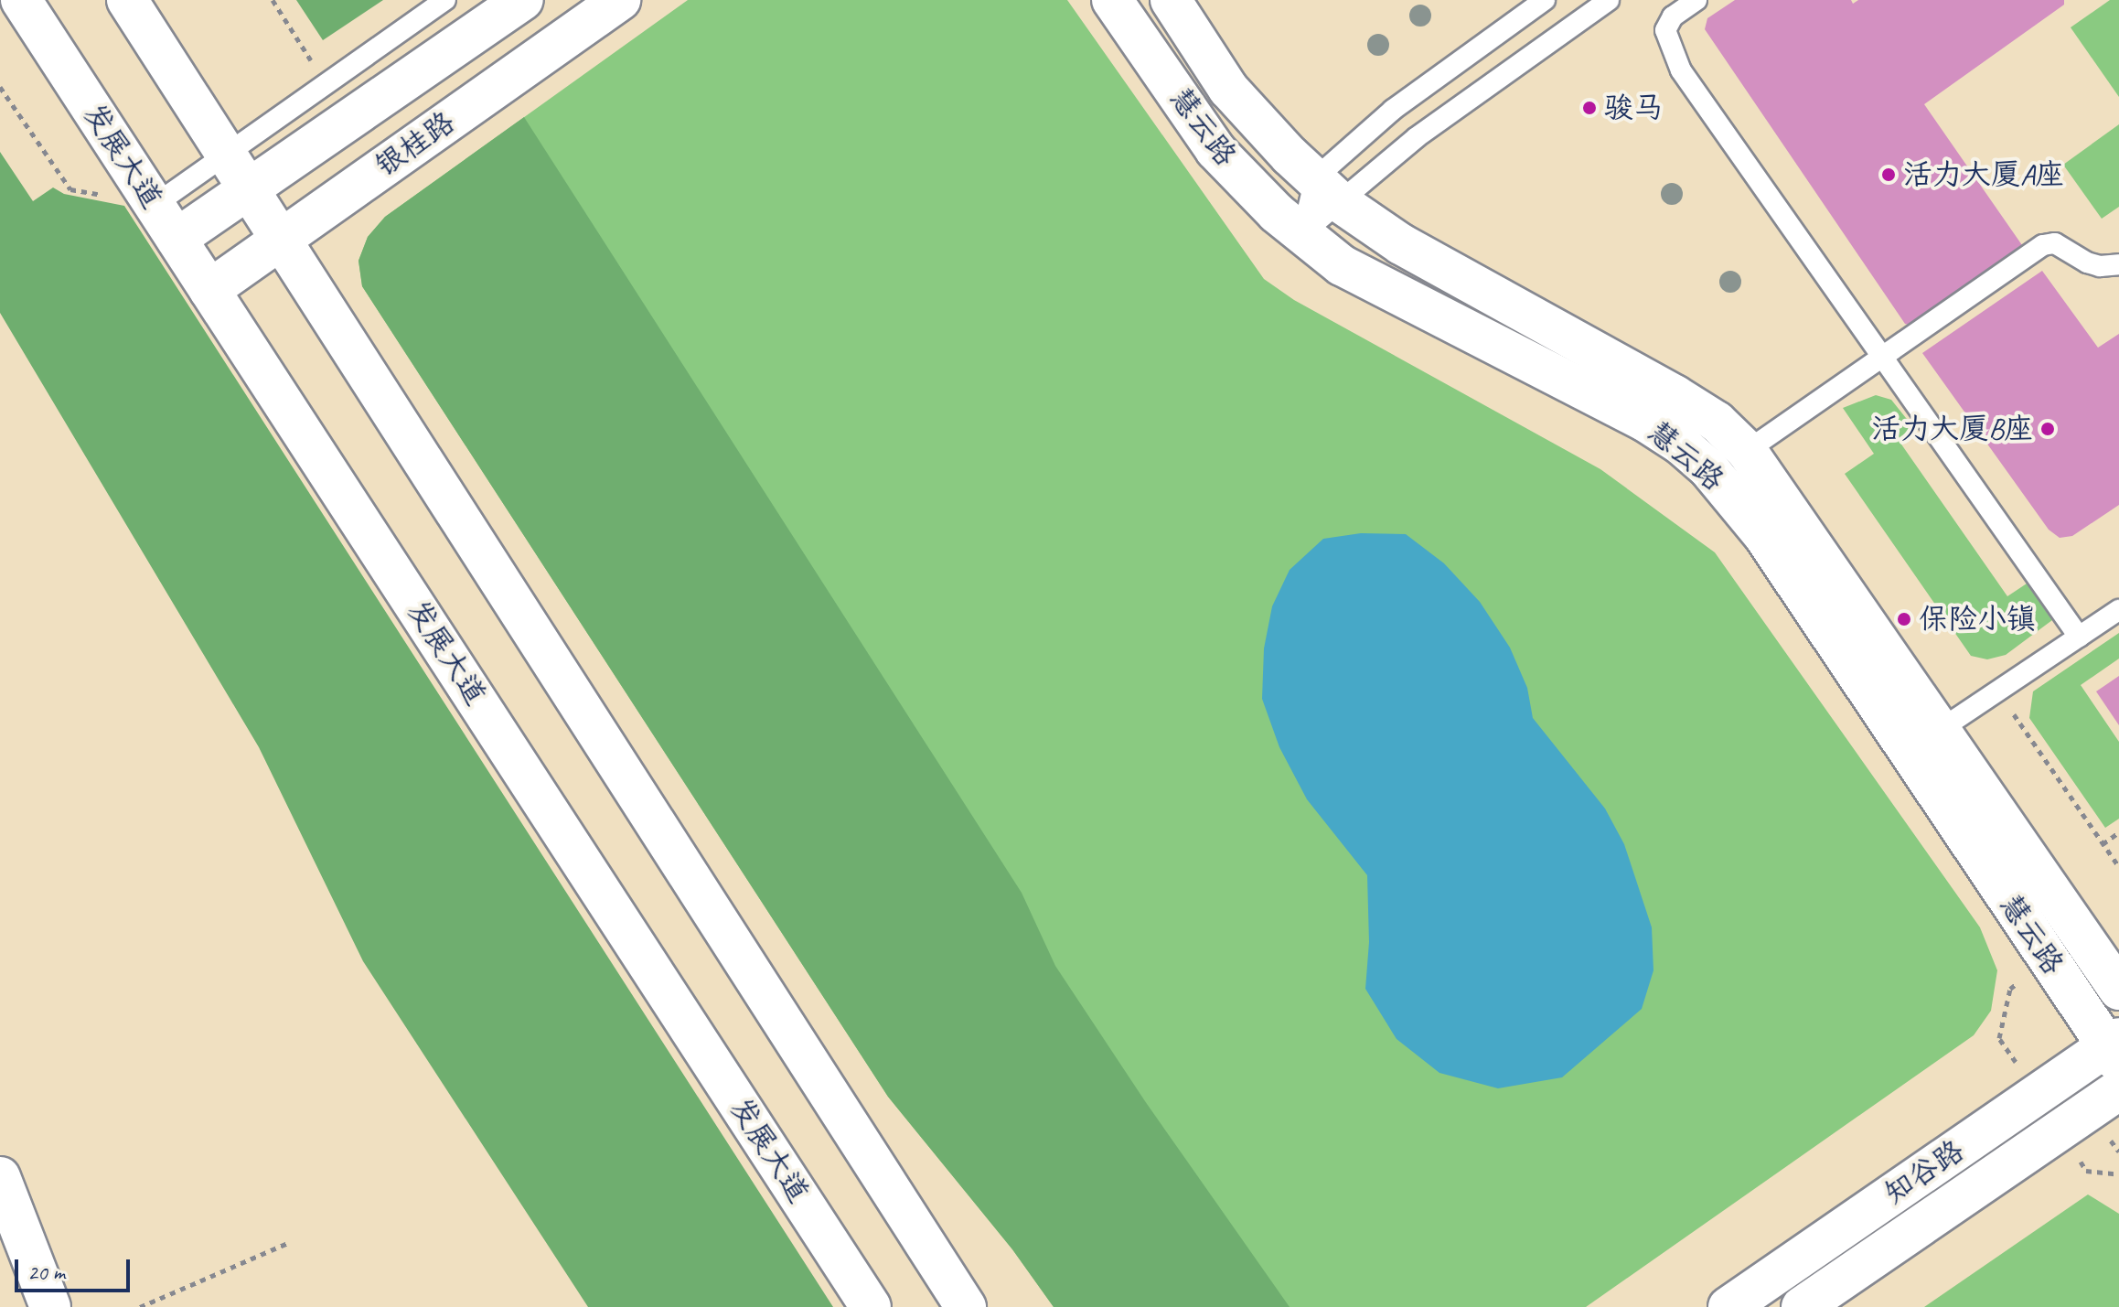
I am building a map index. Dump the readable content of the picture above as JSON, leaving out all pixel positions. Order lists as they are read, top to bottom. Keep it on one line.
{"streets":{"street":["慧云路","银桂路","发展大道","知谷路"]},"crossings":[["慧云路","知谷路"],["银桂路","发展大道"]],"places":["骏马","活力大厦A座","活力大厦B座","保险小镇"],"scale_bar":"20 m"}
